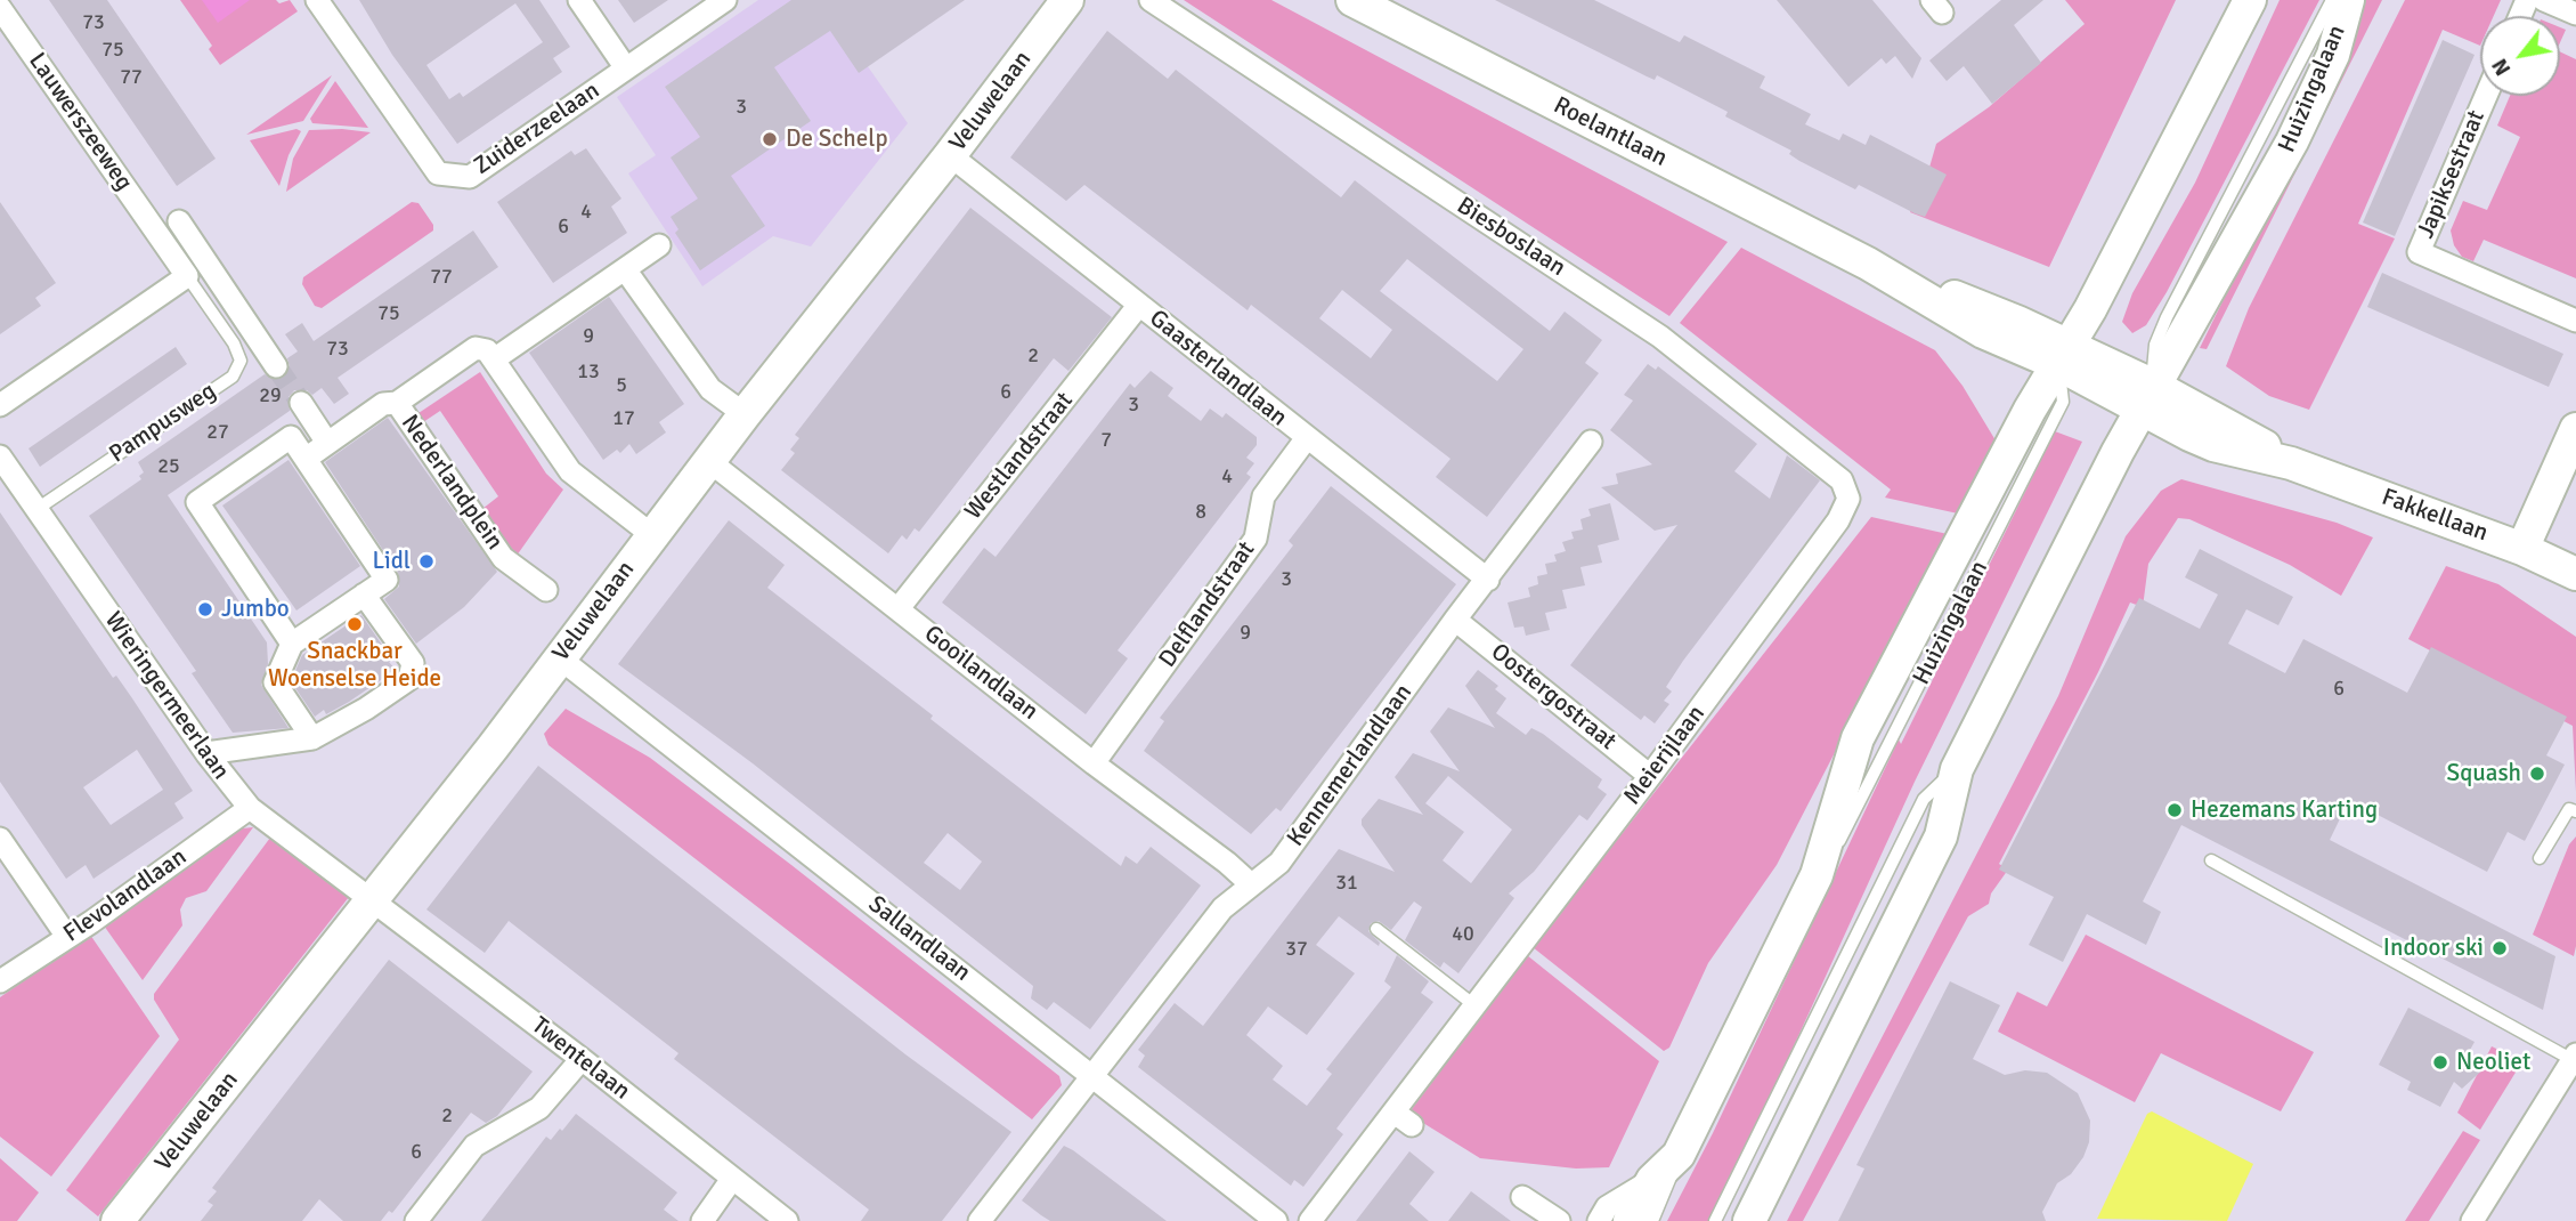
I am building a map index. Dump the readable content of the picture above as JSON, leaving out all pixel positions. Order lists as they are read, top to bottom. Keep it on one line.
{"streets":{"main road":["Huizingalaan","Veluwelaan","Roelantlaan","Fakkellaan"],"street":["Lauwerszeeweg","Zuiderzeelaan","Japiksestraat","Biesboslaan","Gaasterlandlaan","Pampusweg","Westlandstraat","Nederlandplein","Delflandstraat","Gooilandlaan","Wieringermeerlaan","Oostergostraat","Meierijlaan","Kennemerlandlaan","Flevolandlaan","Sallandlaan","Twentelaan"]},"crossings":[["Huizingalaan","Roelantlaan"],["Huizingalaan","Fakkellaan"],["Veluwelaan","Gaasterlandlaan"],["Veluwelaan","Gooilandlaan"],["Veluwelaan","Wieringermeerlaan"],["Veluwelaan","Sallandlaan"],["Veluwelaan","Twentelaan"],["Lauwerszeeweg","Pampusweg"],["Roelantlaan","Fakkellaan"],["Biesboslaan","Meierijlaan"],["Gaasterlandlaan","Westlandstraat"],["Gaasterlandlaan","Delflandstraat"],["Gaasterlandlaan","Kennemerlandlaan"],["Pampusweg","Wieringermeerlaan"],["Westlandstraat","Gooilandlaan"],["Delflandstraat","Gooilandlaan"],["Gooilandlaan","Kennemerlandlaan"],["Wieringermeerlaan","Flevolandlaan"],["Wieringermeerlaan","Twentelaan"],["Oostergostraat","Meierijlaan"],["Oostergostraat","Kennemerlandlaan"],["Kennemerlandlaan","Sallandlaan"]],"places":["De Schelp","Lidl","Jumbo","Snackbar Woenselse Heide","Squash","Hezemans Karting","Indoor ski","Neoliet"],"house_numbers":["73","75","77","3","4","6","77","75","9","73","2","13","5","6","29","3","17","27","7","25","4","8","3","9","6","31","40","37","2","6"],"north":"bottom left"}
